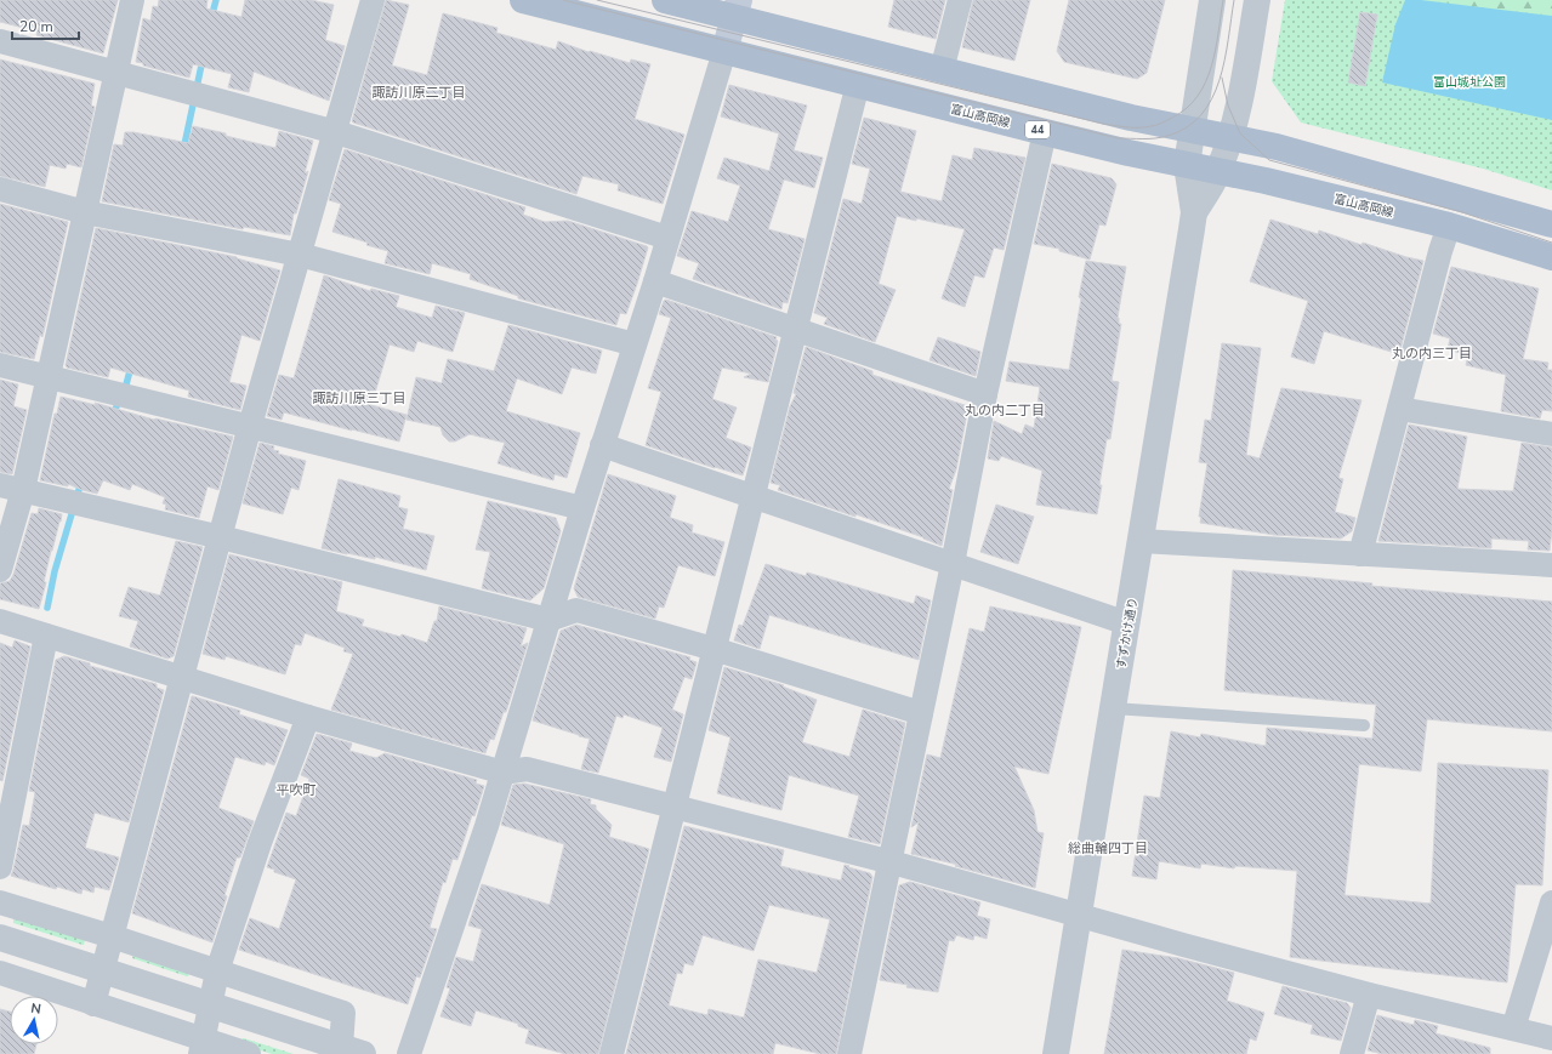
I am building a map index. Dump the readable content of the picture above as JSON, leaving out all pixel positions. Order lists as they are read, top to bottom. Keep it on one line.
{"streets":{"main road":["富山高岡線","44"],"street":["すずかけ通り"]},"districts":["諏訪川原二丁目","丸の内三丁目","諏訪川原三丁目","丸の内二丁目","平吹町","総曲輪四丁目"],"parks":["富山城址公園"],"scale_bar":"20 m","north":"top"}
